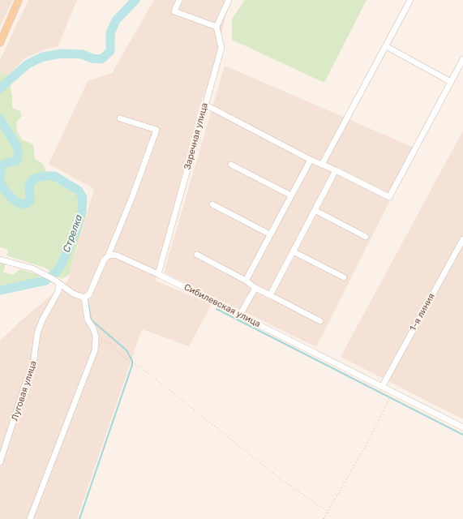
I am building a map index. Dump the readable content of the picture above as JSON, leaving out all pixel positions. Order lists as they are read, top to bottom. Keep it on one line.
{"streets":{"street":["Заречная улица","Сибилевская улица","1-я линия","Луговая улица"]},"crossings":[["Заречная улица","Сибилевская улица"],["Сибилевская улица","1-я линия"]],"water":["Стрелка"]}
